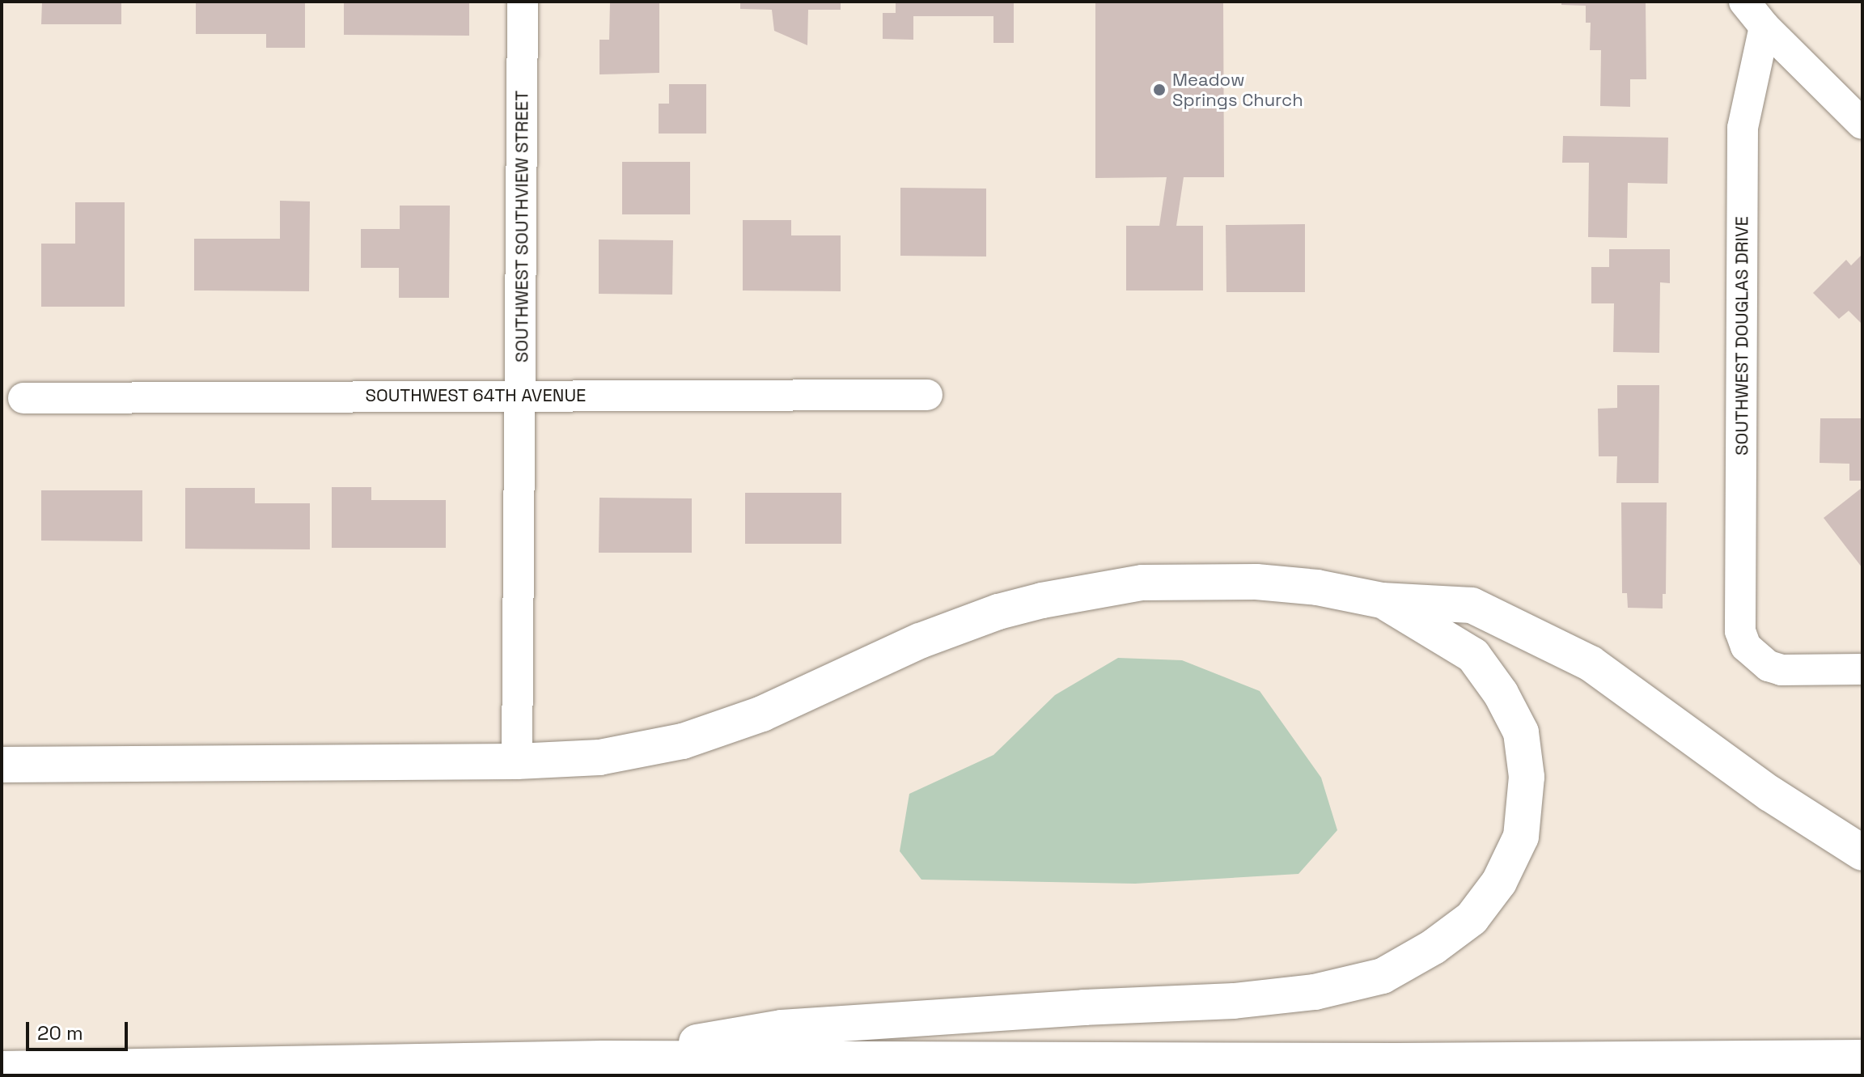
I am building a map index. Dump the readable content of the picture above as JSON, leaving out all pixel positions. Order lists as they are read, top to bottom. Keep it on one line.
{"streets":{"street":["SOUTHWEST SOUTHVIEW STREET","SOUTHWEST DOUGLAS DRIVE","SOUTHWEST 64TH AVENUE"]},"crossings":[["SOUTHWEST SOUTHVIEW STREET","SOUTHWEST 64TH AVENUE"]],"places":["Meadow Springs Church"],"scale_bar":"20 m"}
